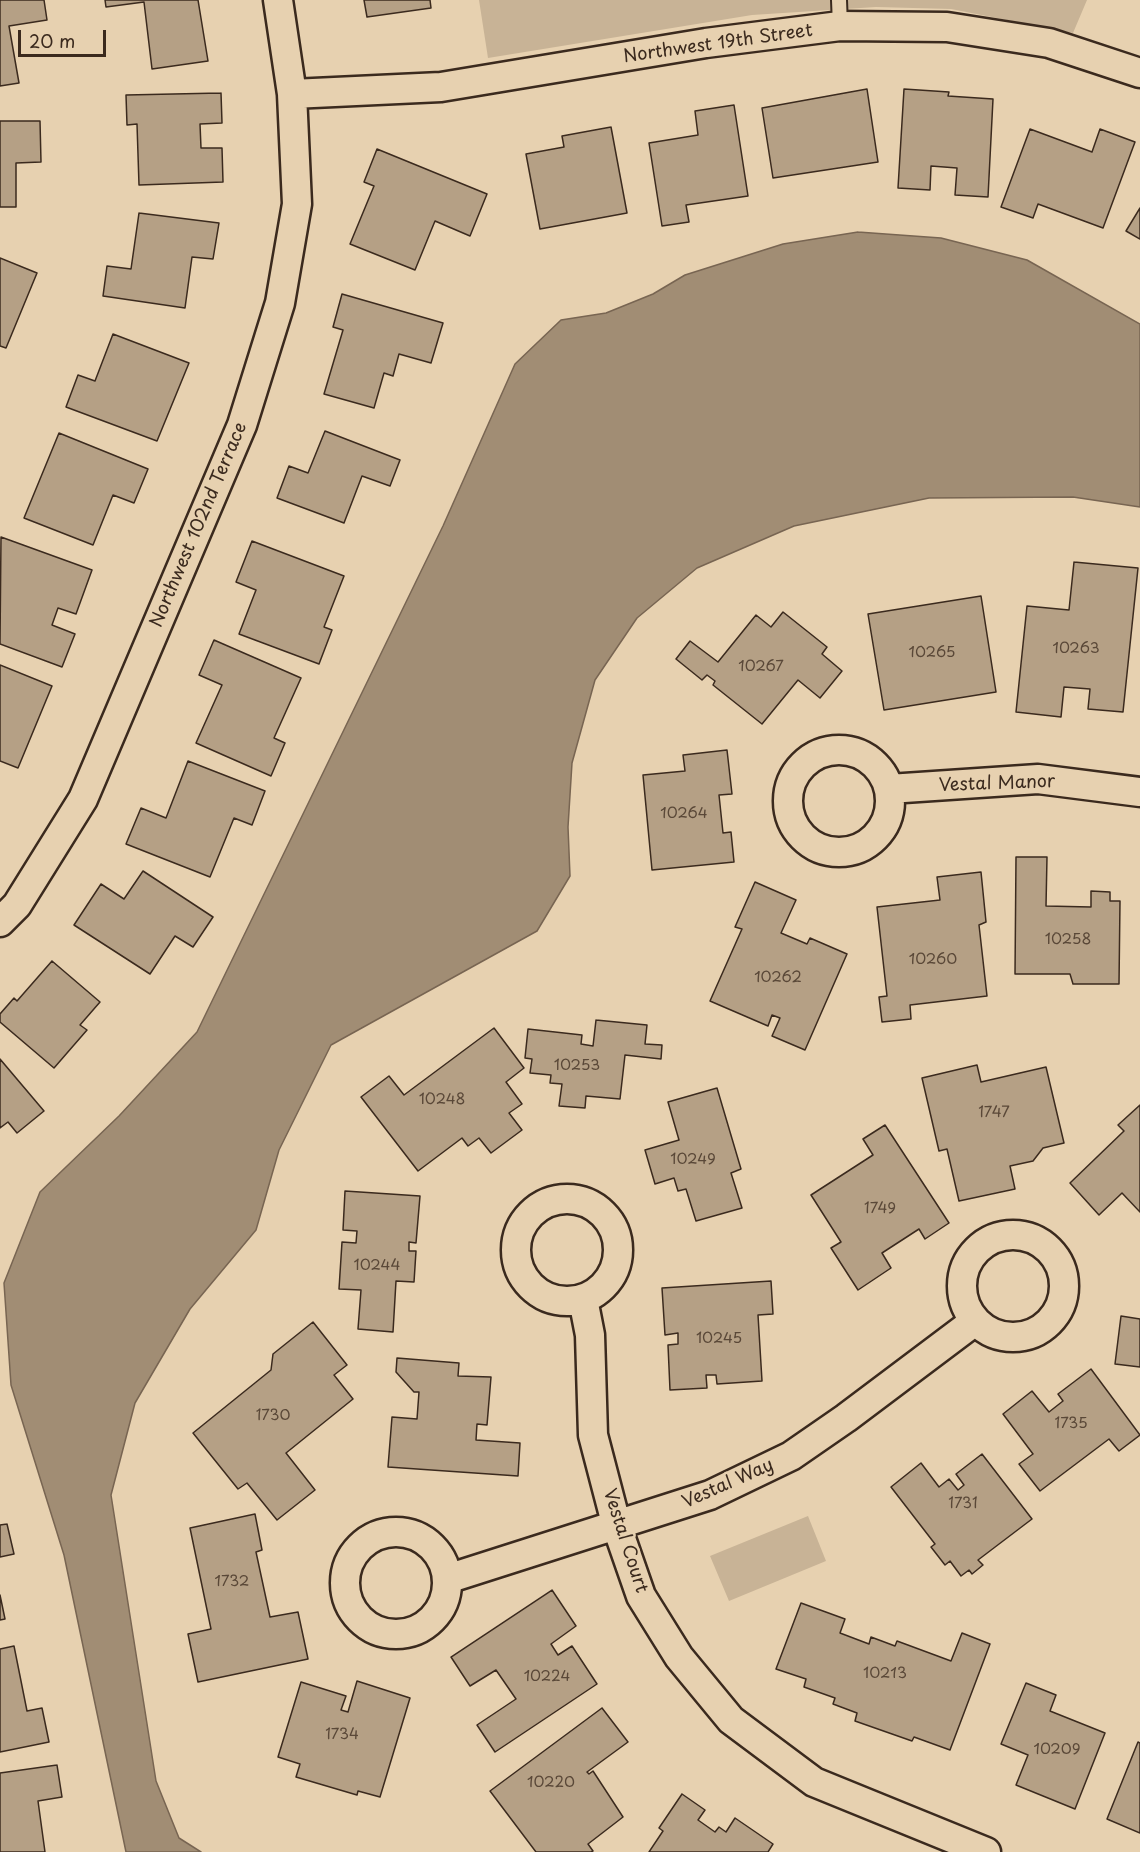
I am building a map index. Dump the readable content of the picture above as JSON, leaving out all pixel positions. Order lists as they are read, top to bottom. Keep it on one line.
{"streets":{"street":["Northwest 19th Street","Northwest 102nd Terrace","Vestal Manor","Vestal Way","Vestal Court"]},"crossings":[["Northwest 19th Street","Northwest 102nd Terrace"],["Vestal Way","Vestal Court"]],"house_numbers":["10263","10265","10267","10264","10258","10260","10262","10253","10248","1747","10249","1749","10244","10245","1730","1735","1731","1732","10213","10224","1734","10209","10220"],"scale_bar":"20 m"}
